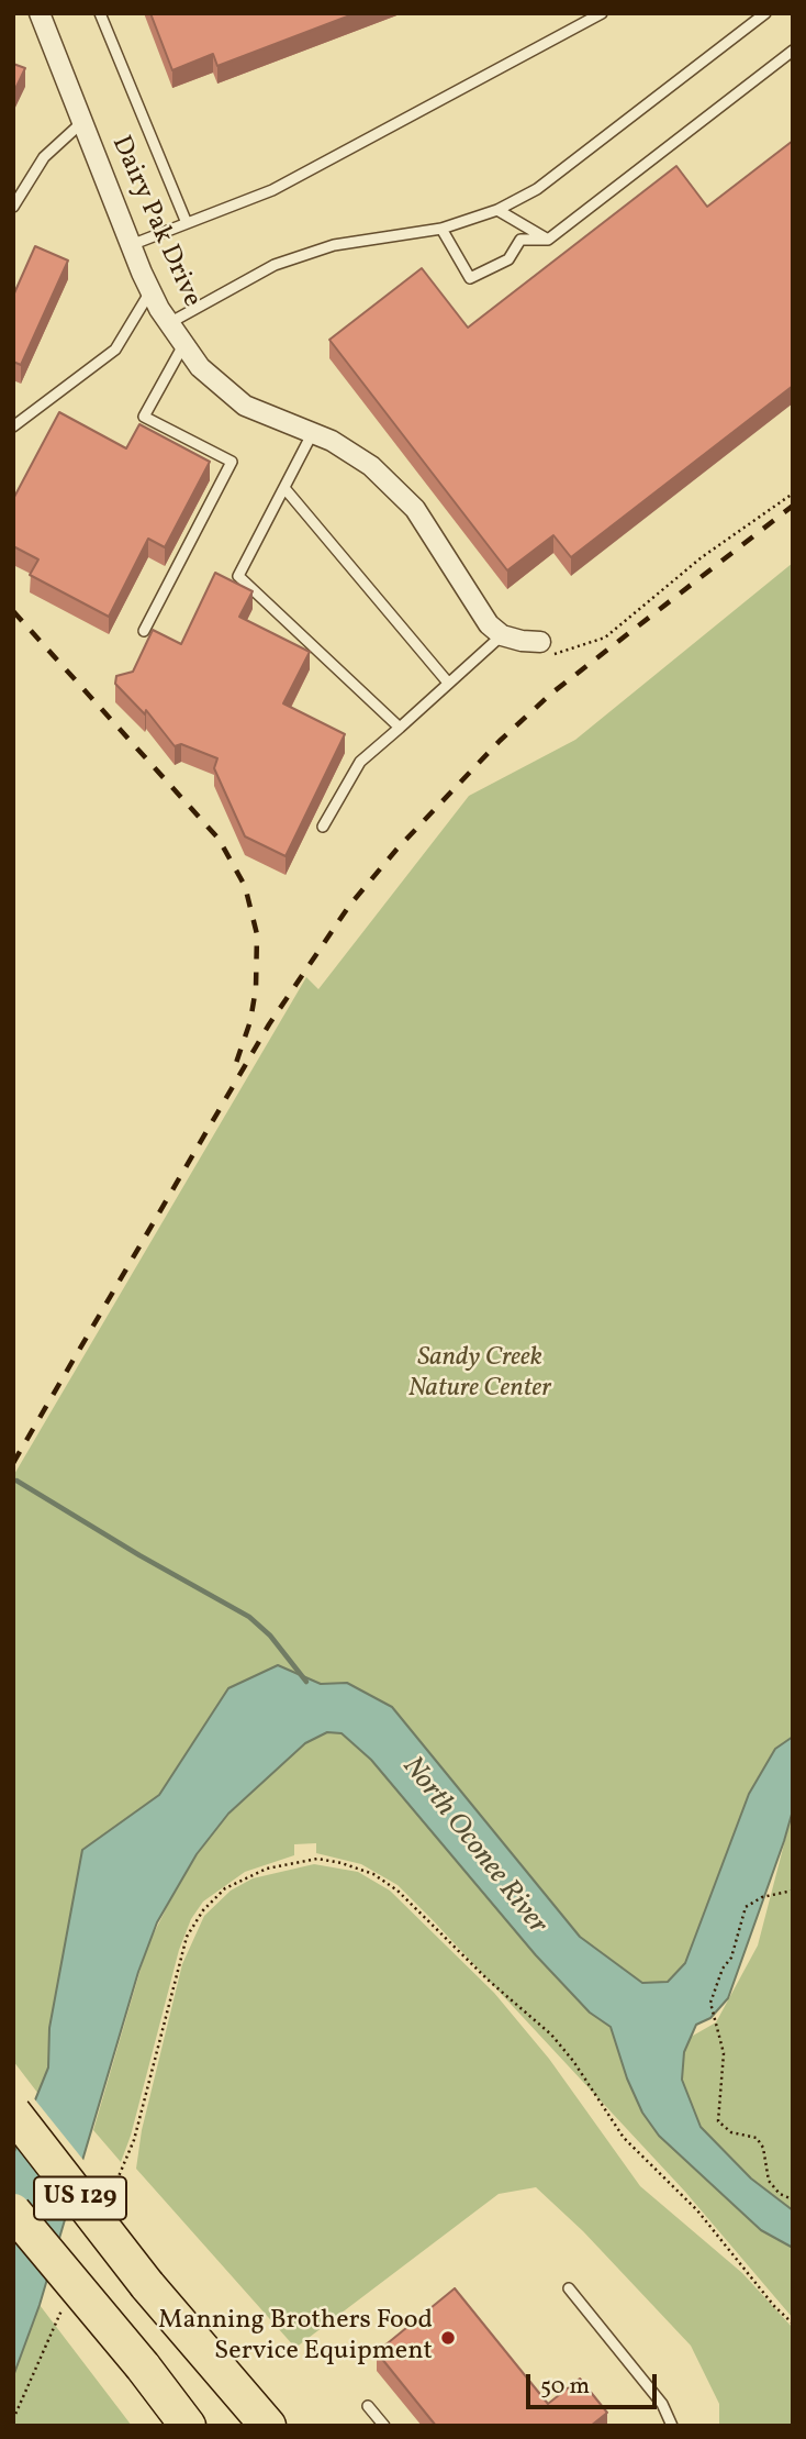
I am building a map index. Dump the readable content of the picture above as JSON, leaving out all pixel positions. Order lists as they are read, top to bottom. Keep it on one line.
{"streets":{"highway":["US 129"],"street":["Dairy Pak Drive"]},"water":["North Oconee River"],"parks":["Sandy Creek Nature Center"],"places":["Manning Brothers Food Service Equipment"],"scale_bar":"50 m"}
